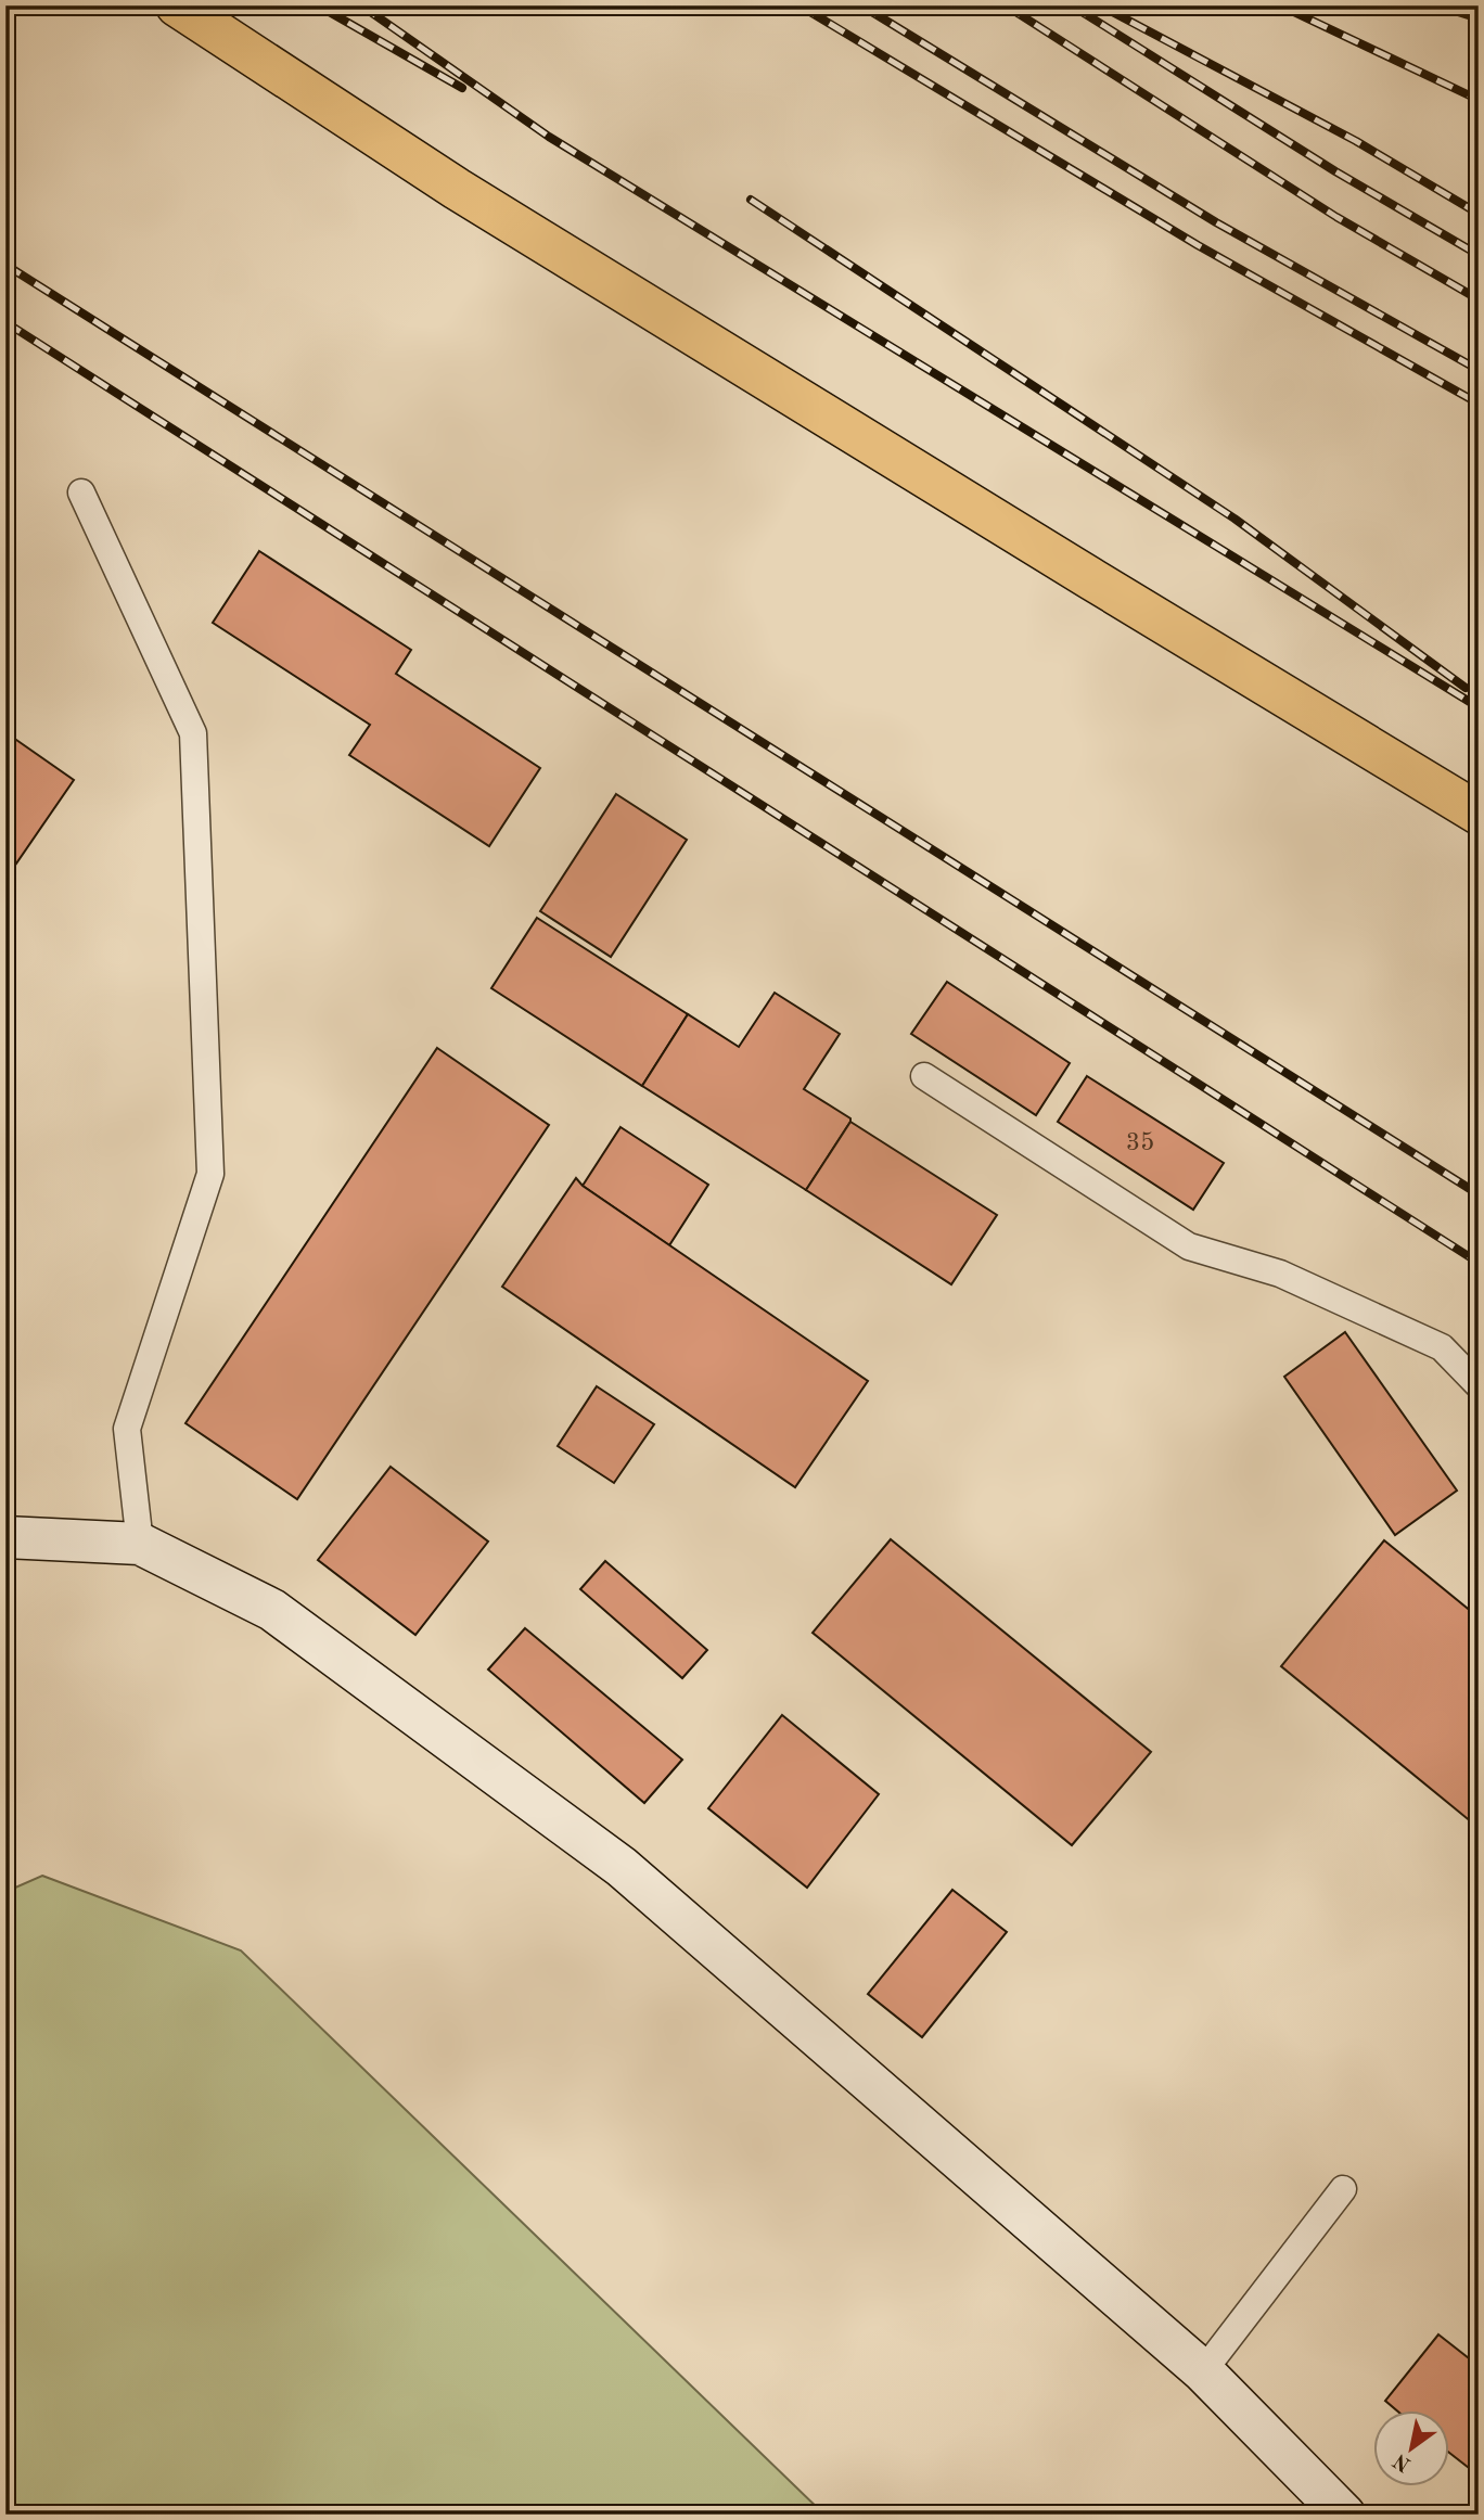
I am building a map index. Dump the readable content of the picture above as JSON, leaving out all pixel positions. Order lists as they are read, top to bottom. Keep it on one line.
{"house_numbers":["35"],"north":"bottom left"}
